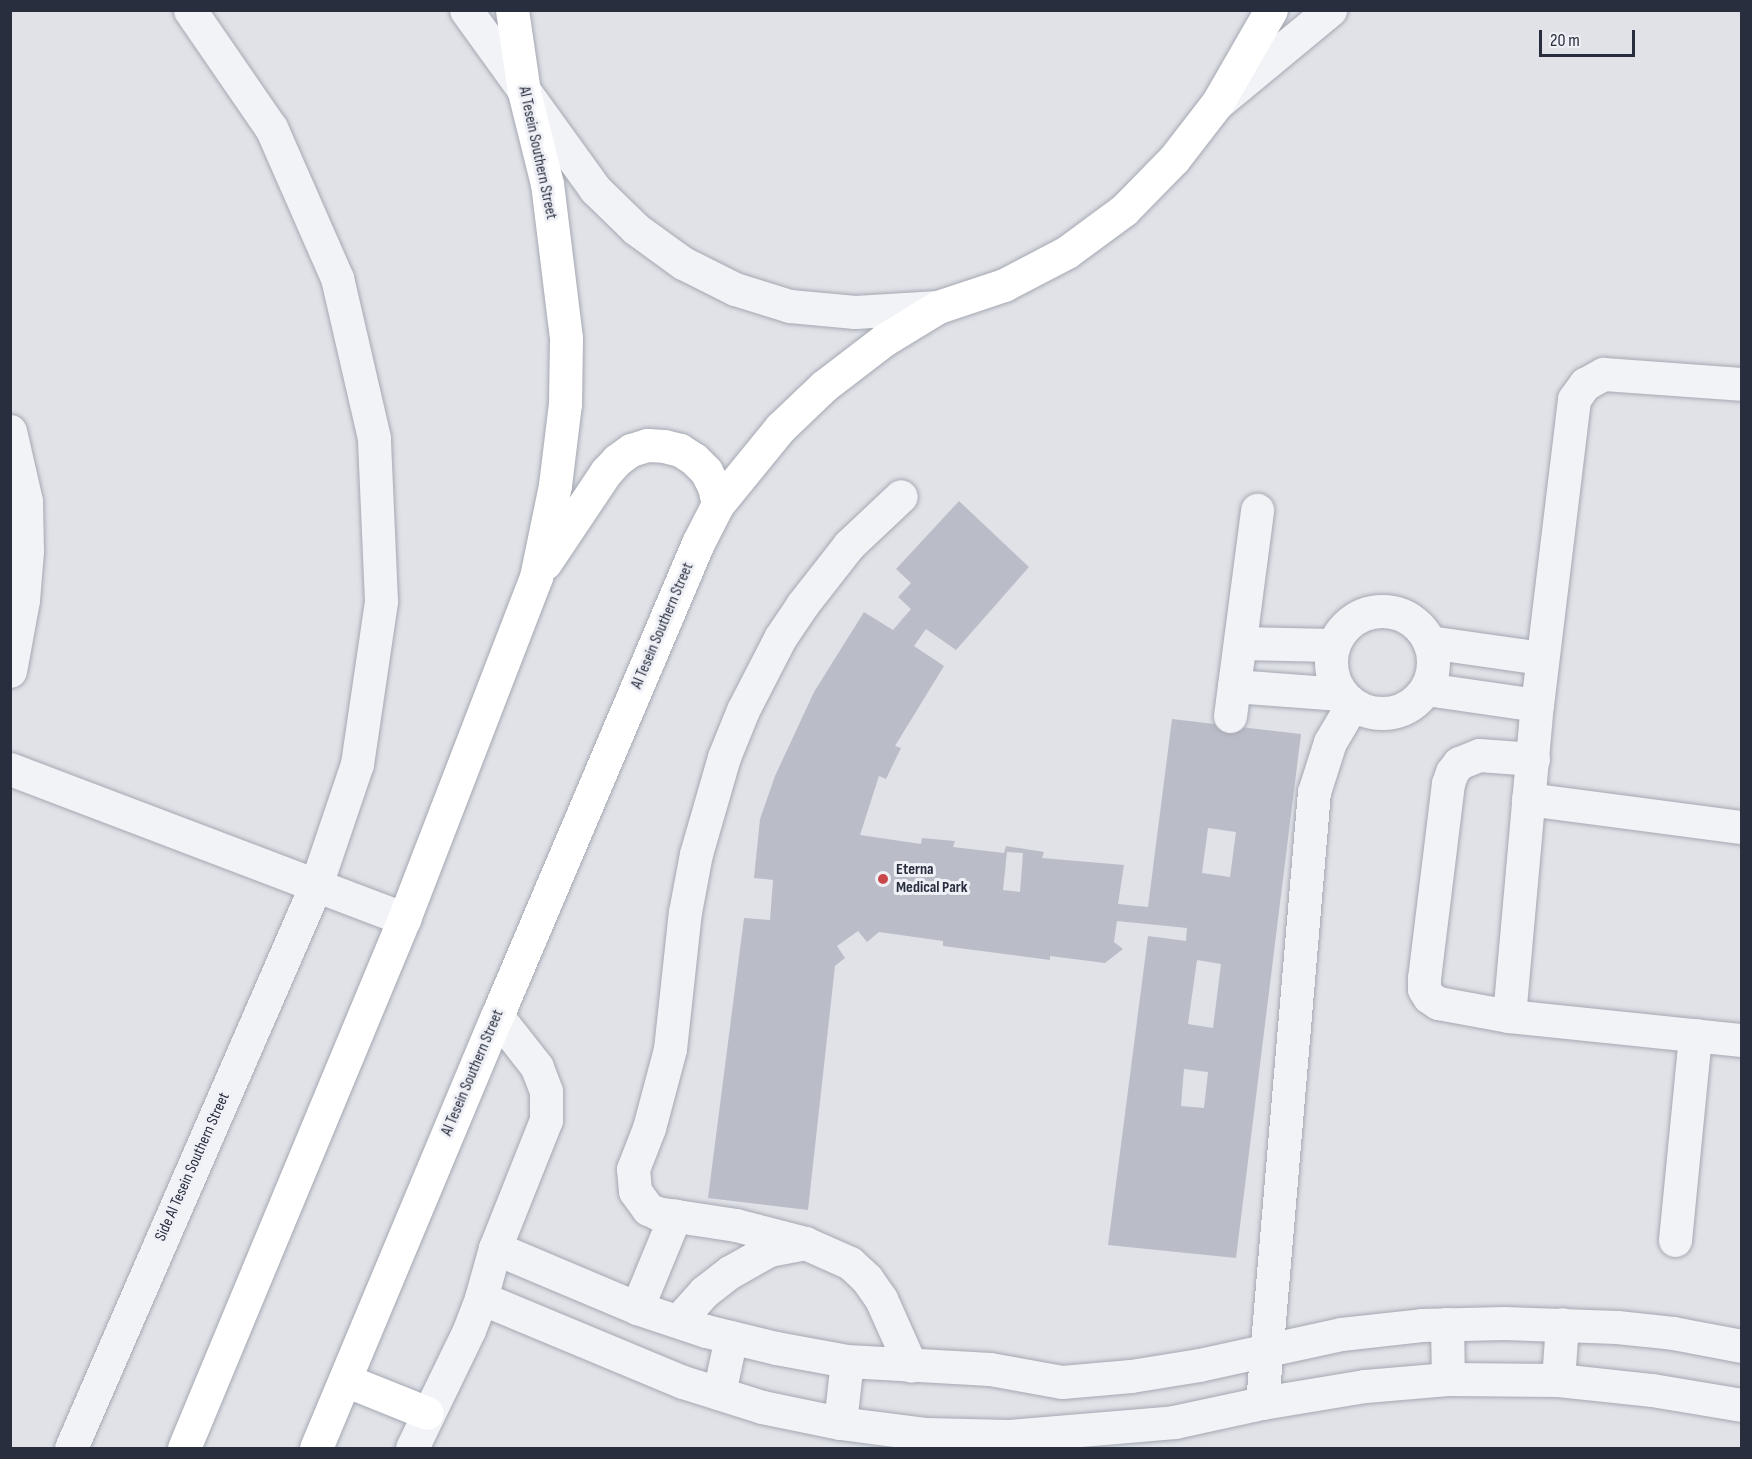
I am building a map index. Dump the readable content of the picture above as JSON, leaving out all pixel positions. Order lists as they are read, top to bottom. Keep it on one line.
{"streets":{"main road":["Al Tesein Southern Street"],"street":["Side Al Tesein Southern Street"]},"places":["Eterna Medical Park"],"scale_bar":"20 m"}
